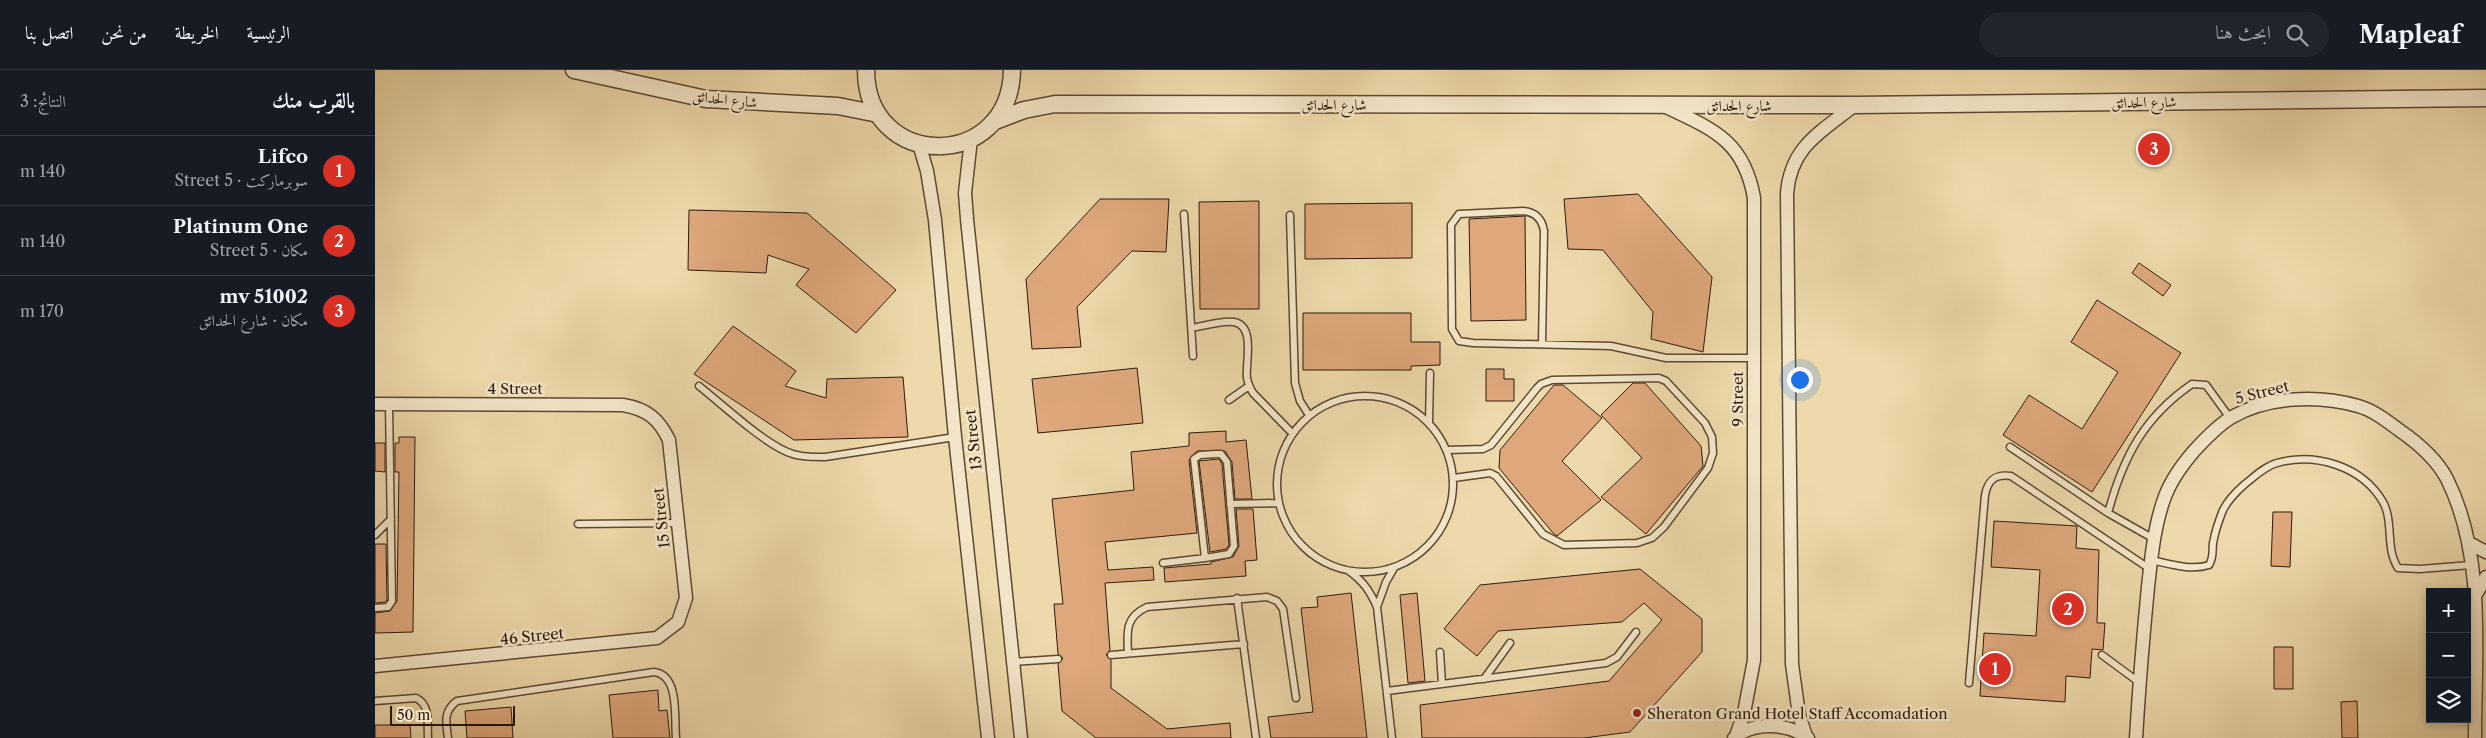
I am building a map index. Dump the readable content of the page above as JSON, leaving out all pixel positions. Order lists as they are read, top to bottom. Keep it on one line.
{"streets":{"street":["شارع الحدائق","4 Street","5 Street","9 Street","13 Street","15 Street","46 Street"]},"crossings":[["شارع الحدائق","9 Street"],["4 Street","15 Street"],["15 Street","46 Street"]],"places":["Sheraton Grand Hotel Staff Accomadation"],"scale_bar":"50 m","page":{"header":"Mapleaf","search":"ابحث هنا","nav":["الرئيسية","الخريطة","من نحن","اتصل بنا"],"heading":["بالقرب منك","النتائج: 3"],"pins":["3","2","1"],"list":[{"mark":"1","name":"Lifco","note":"سوبرماركت · 5 Street","value":"140 m"},{"mark":"2","name":"Platinum One","note":"مكان · 5 Street","value":"140 m"},{"mark":"3","name":"mv 51002","note":"مكان · شارع الحدائق","value":"170 m"}],"map_buttons":["+","−"],"scale":"50 m"}}
